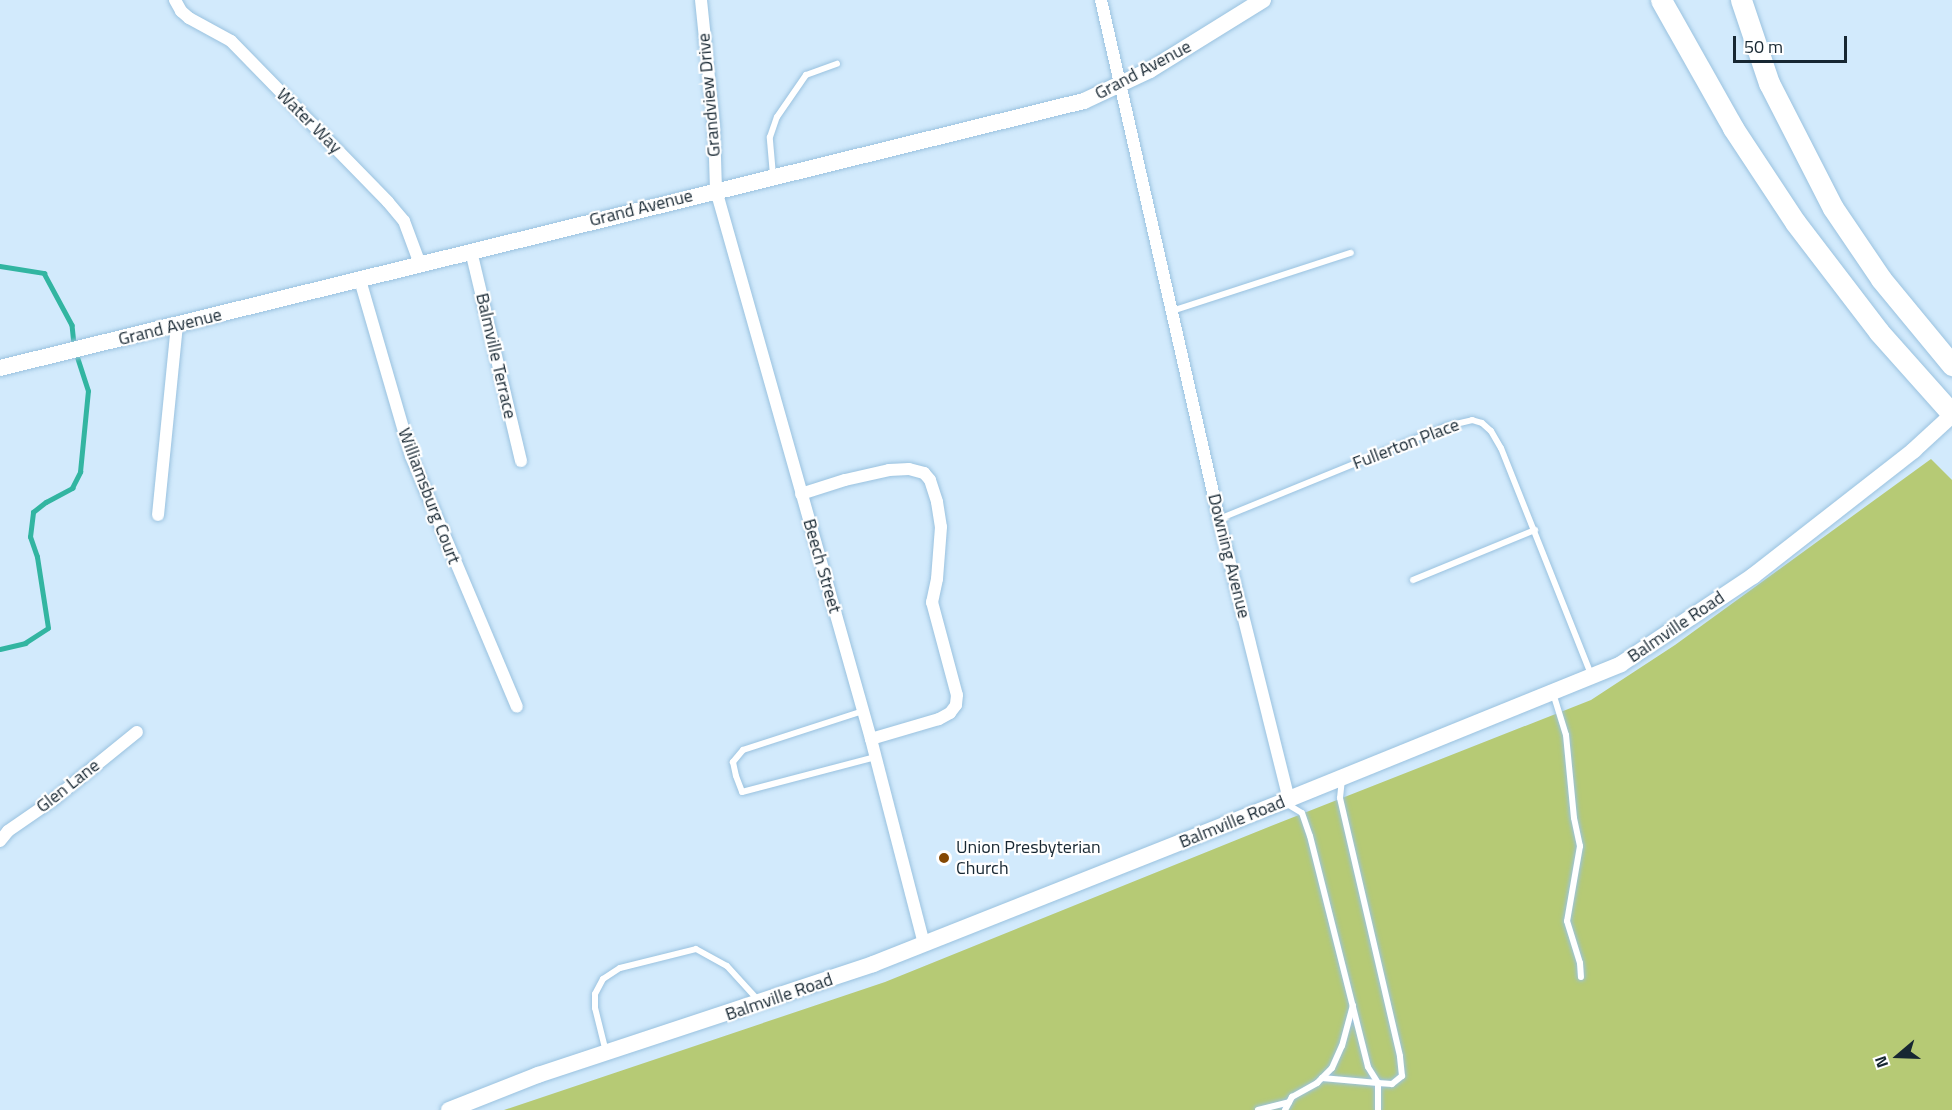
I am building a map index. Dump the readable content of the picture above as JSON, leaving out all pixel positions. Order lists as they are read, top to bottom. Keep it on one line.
{"streets":{"street":["Grand Avenue","Grandview Drive","Water Way","Balmville Terrace","Williamsburg Court","Downing Avenue","Beech Street","Balmville Road","Glen Lane"],"lane":["Fullerton Place"]},"crossings":[["Grand Avenue","Grandview Drive"],["Grand Avenue","Water Way"],["Grand Avenue","Balmville Terrace"],["Grand Avenue","Williamsburg Court"],["Grand Avenue","Downing Avenue"],["Grand Avenue","Beech Street"],["Grandview Drive","Beech Street"],["Fullerton Place","Downing Avenue"],["Fullerton Place","Balmville Road"],["Downing Avenue","Balmville Road"],["Beech Street","Balmville Road"]],"places":["Union Presbyterian Church"],"scale_bar":"50 m","north":"left"}
